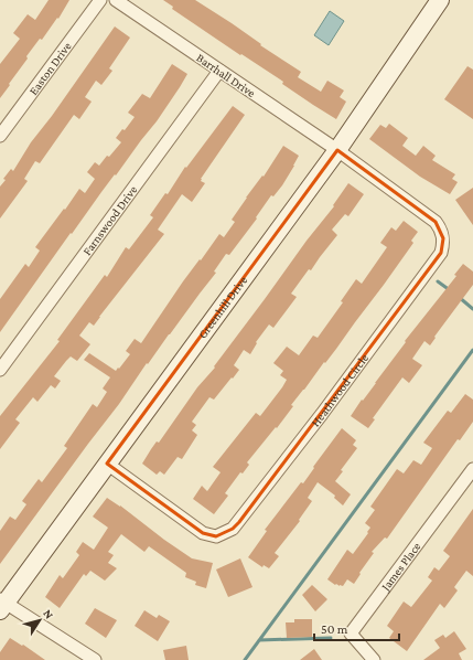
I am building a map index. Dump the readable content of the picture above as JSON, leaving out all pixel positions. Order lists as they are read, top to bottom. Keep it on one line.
{"streets":{"street":["Easton Drive","Barrhall Drive","Farnswood Drive","Greenhill Drive","Heathwood Circle","James Place"]},"crossings":[["Barrhall Drive","Farnswood Drive"],["Barrhall Drive","Greenhill Drive"],["Barrhall Drive","Heathwood Circle"],["Greenhill Drive","Heathwood Circle"]],"scale_bar":"50 m","north":"top right"}
